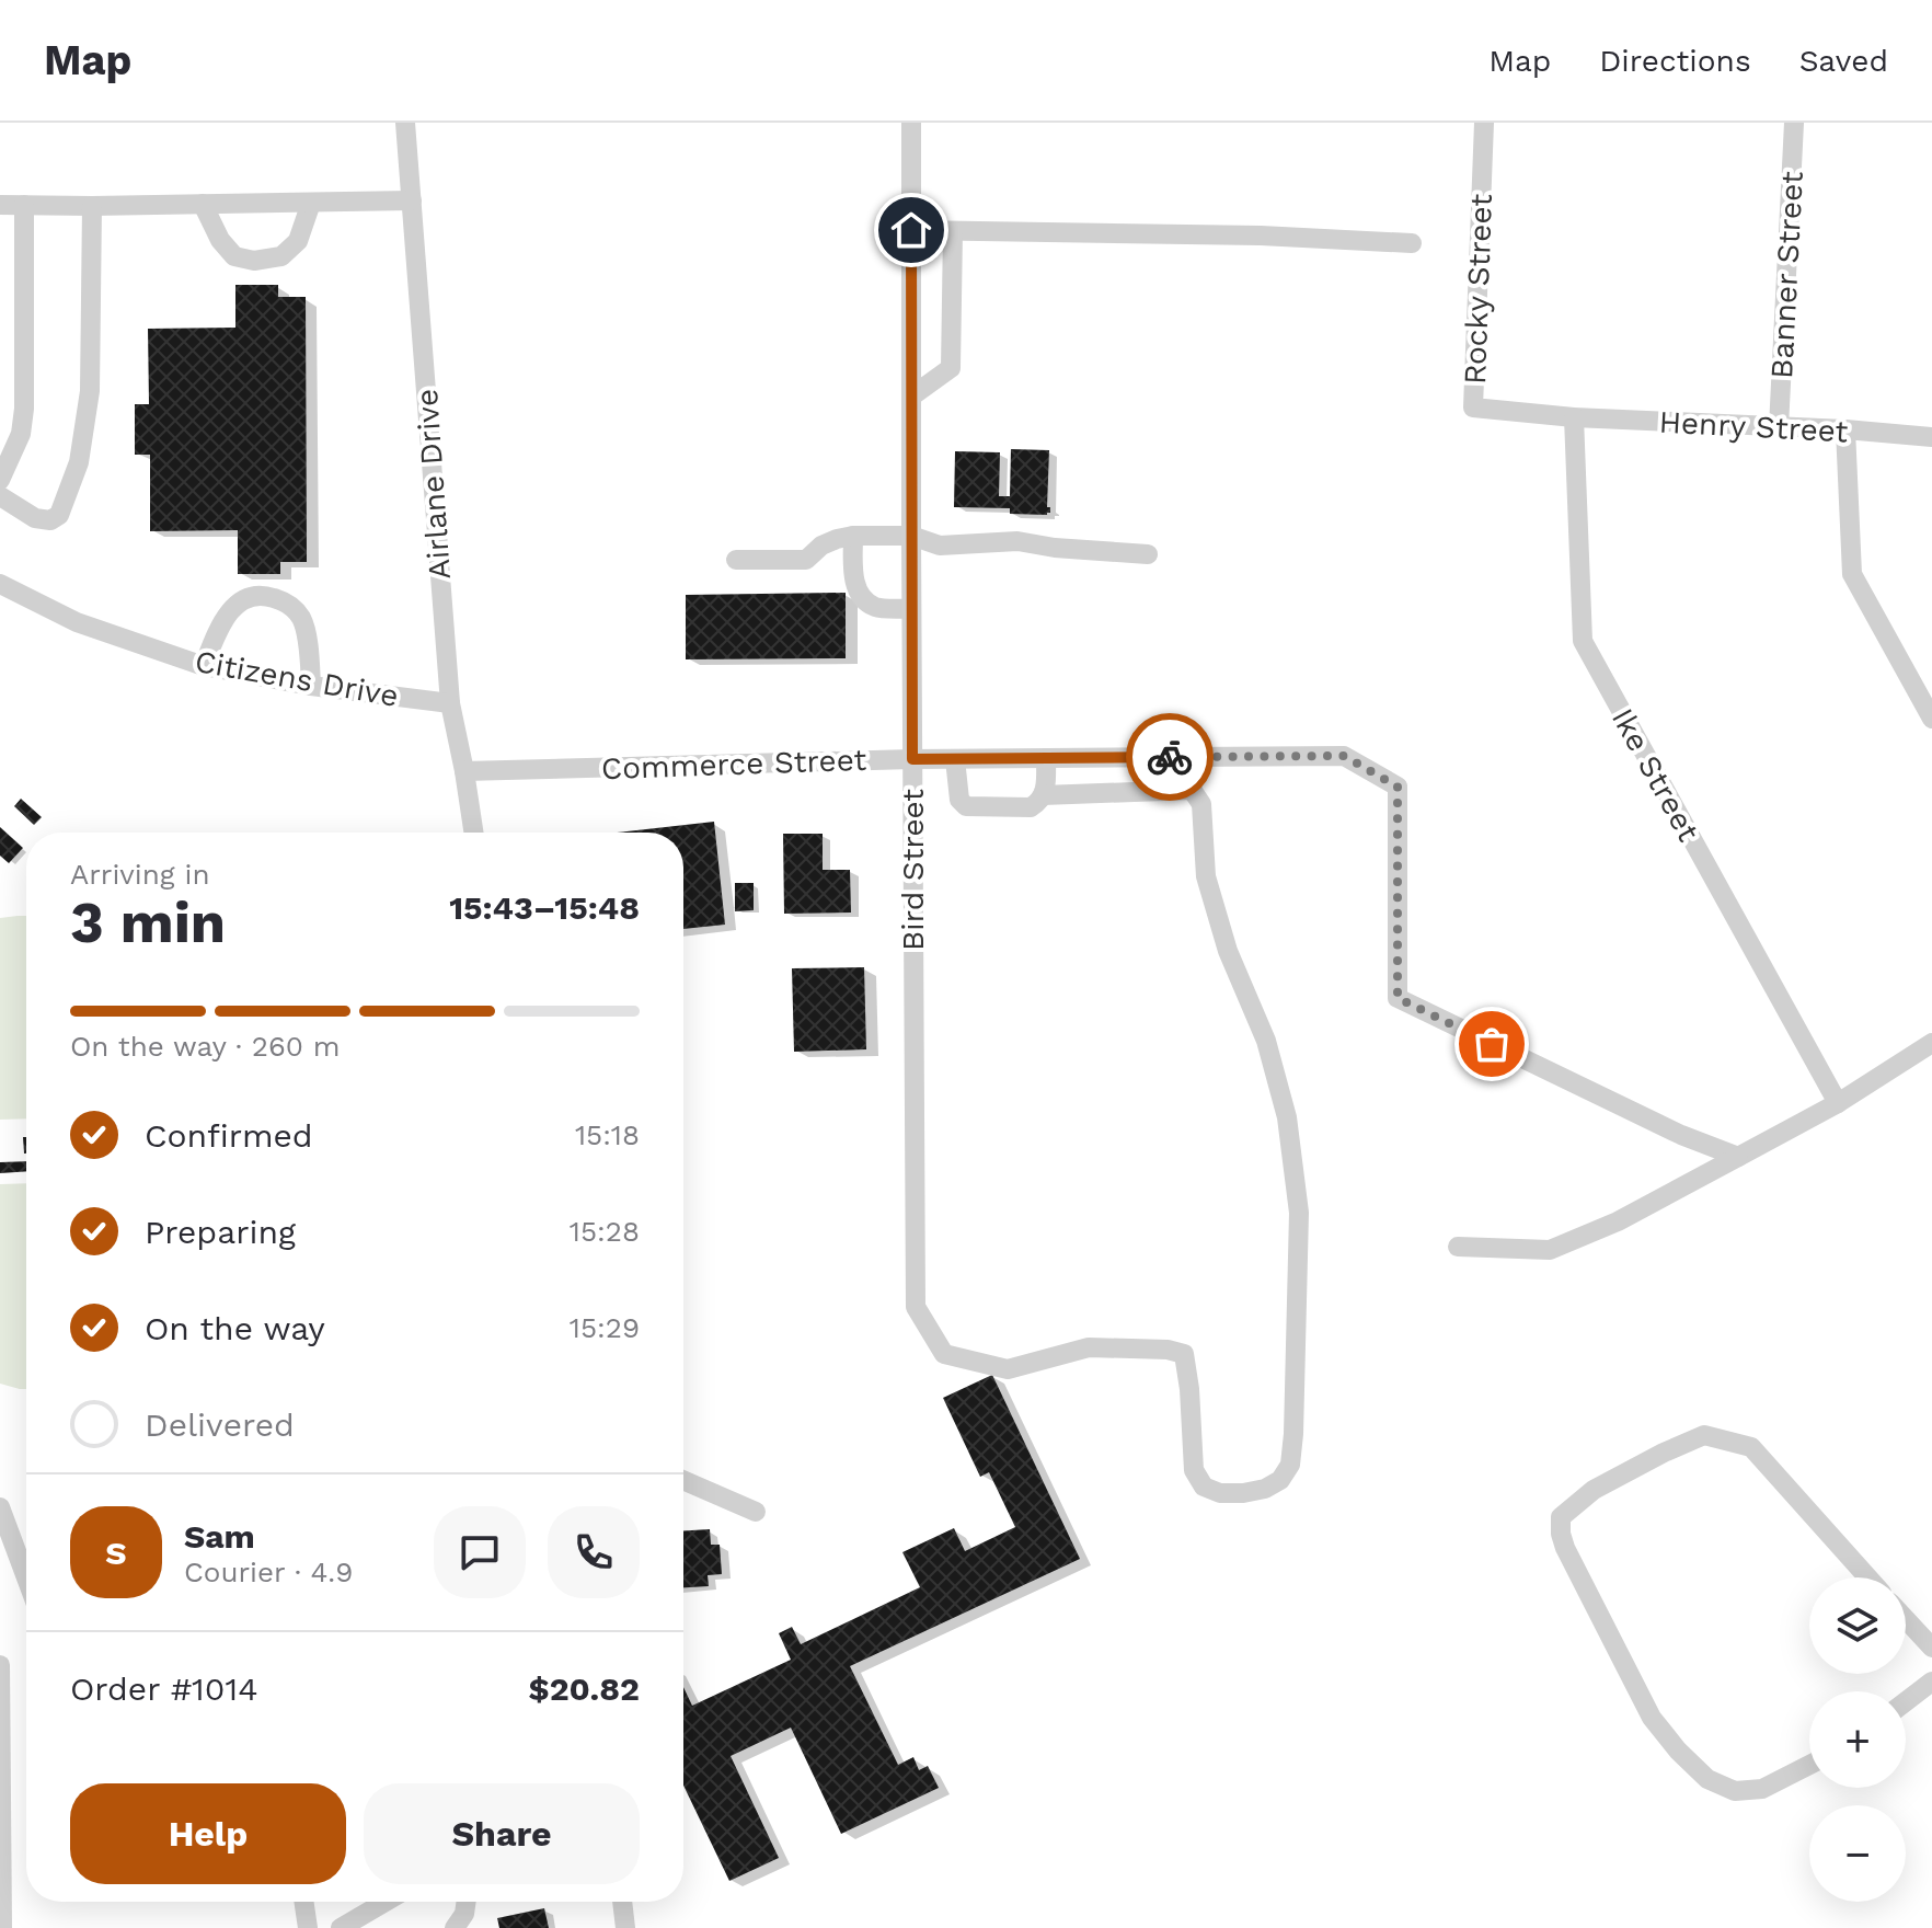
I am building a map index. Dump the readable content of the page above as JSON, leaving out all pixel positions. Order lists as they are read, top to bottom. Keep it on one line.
{"streets":{"street":["Banner Street","Rocky Street","Henry Street","Airlane Drive","Citizens Drive","Commerce Street","Ike Street","Bird Street"]},"crossings":[["Banner Street","Henry Street"],["Rocky Street","Henry Street"],["Rocky Street","Ike Street"],["Henry Street","Ike Street"],["Airlane Drive","Citizens Drive"],["Airlane Drive","Commerce Street"],["Commerce Street","Bird Street"]],"page":{"header":"Map","nav":["Map","Directions","Saved"],"heading":["3 min","Arriving in","15:43–15:48"],"panel":["Sam","Courier · 4.9","Order #1014","$20.82"],"bar":"On the way · 260 m","list":[["Confirmed","15:18"],["Preparing","15:28"],["On the way","15:29"],"Delivered"],"round":"S","map_buttons":["+","−"],"buttons":["Help","Share"]}}
